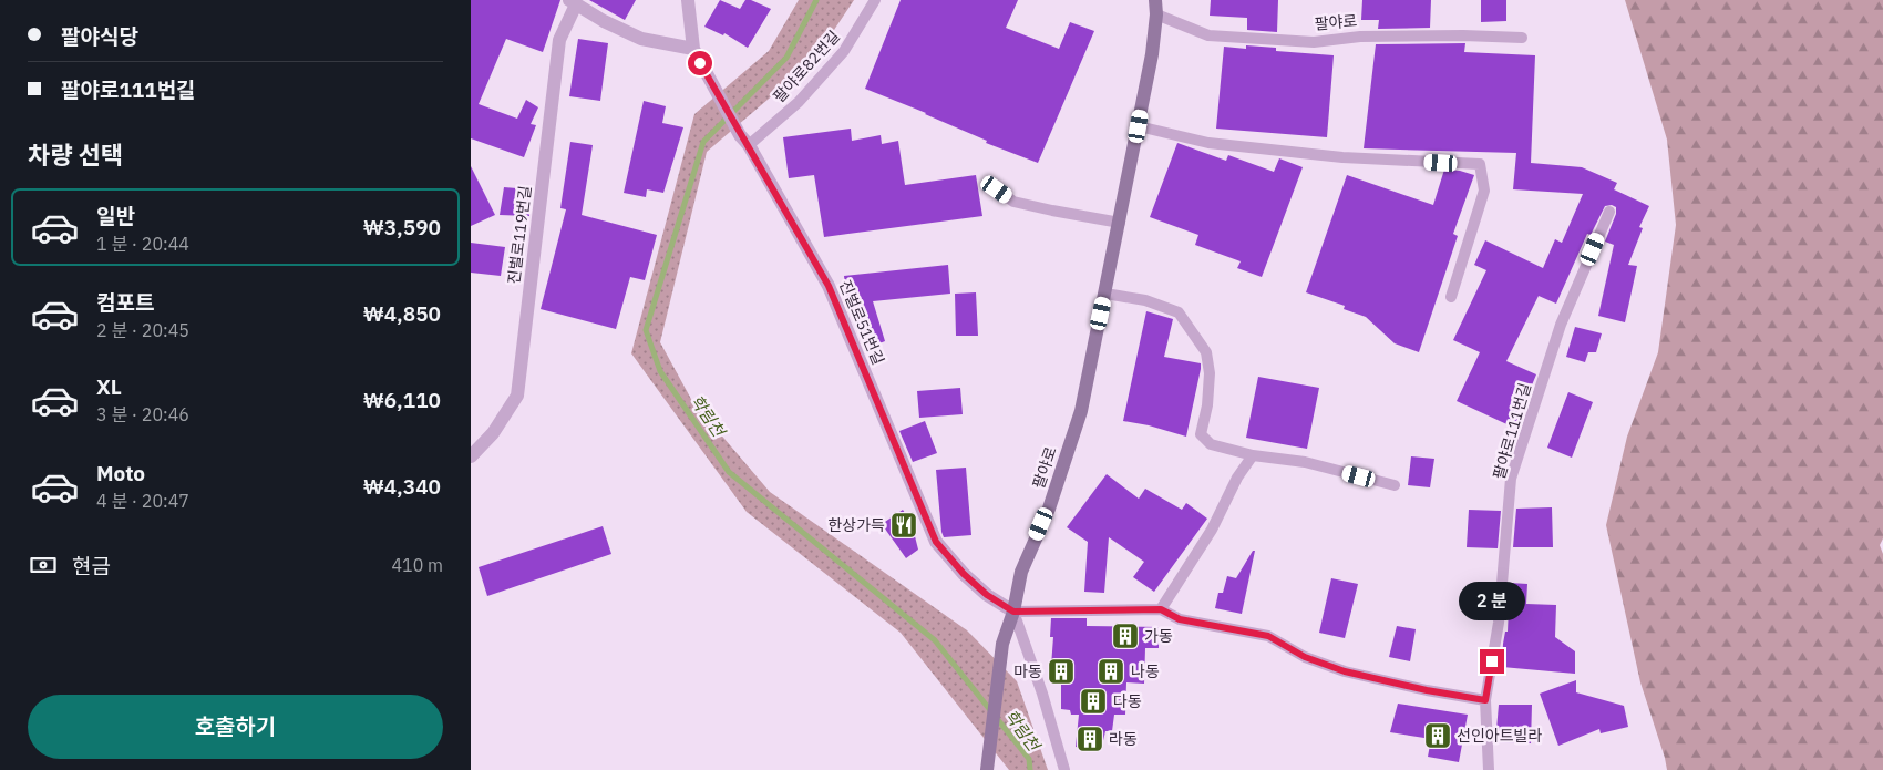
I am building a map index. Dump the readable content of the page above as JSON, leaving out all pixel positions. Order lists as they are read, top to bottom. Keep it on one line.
{"streets":{"street":["팔야로","진벌로119번길","진벌로51번길"],"lane":["팔야로82번길","팔야로111번길"]},"crossings":[["팔야로","진벌로51번길"],["팔야로82번길","진벌로51번길"],["진벌로119번길","진벌로51번길"]],"water":["학림천"],"places":{"restaurant":["한상가득"],"building":["가동","마동","나동","다동","선인아트빌라","라동"]},"page":{"banner":["팔야식당","팔야로111번길"],"heading":"차량 선택","list":[{"name":"일반","note":"1 분 · 20:44","value":"₩3,590"},{"name":"컴포트","note":"2 분 · 20:45","value":"₩4,850"},{"name":"XL","note":"3 분 · 20:46","value":"₩6,110"},{"name":"Moto","note":"4 분 · 20:47","value":"₩4,340"}],"pay":["현금","410 m"],"bubble":"2 분","buttons":"호출하기"}}
